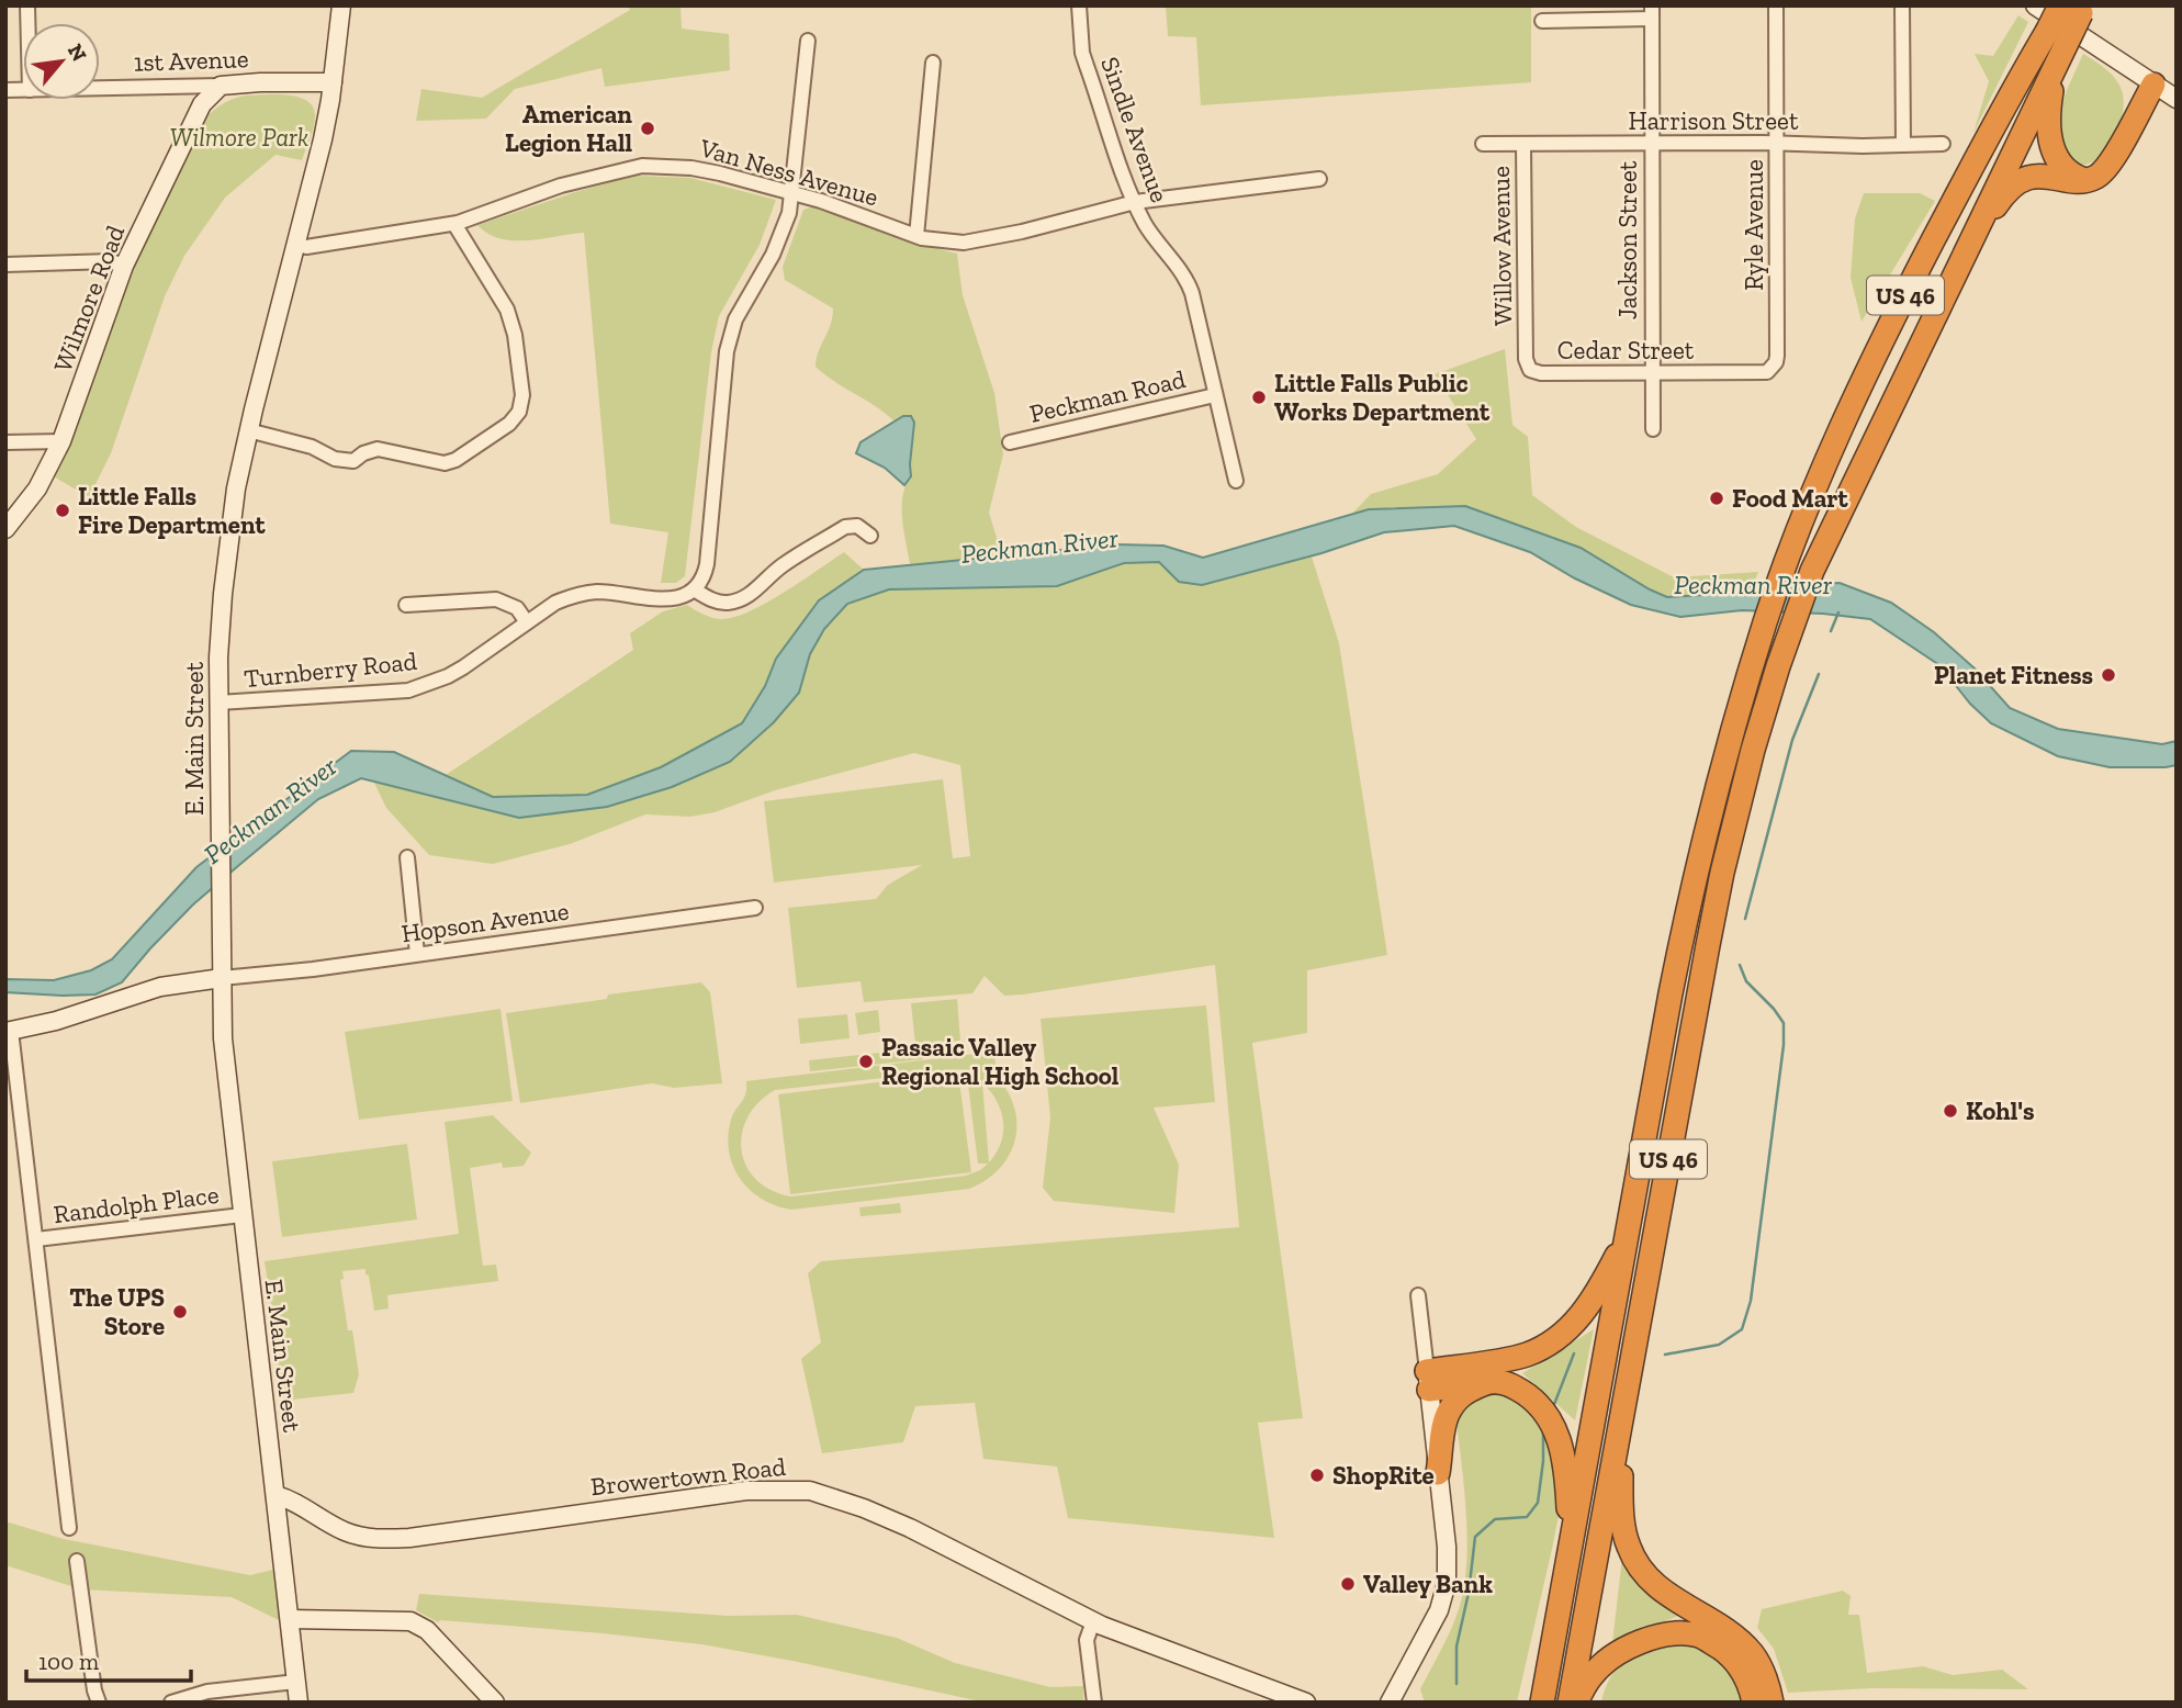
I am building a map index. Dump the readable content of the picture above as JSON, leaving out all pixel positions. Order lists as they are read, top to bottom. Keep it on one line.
{"streets":{"highway":["US 46"],"street":["1st Avenue","Harrison Street","Sindle Avenue","Van Ness Avenue","Ryle Avenue","Jackson Street","Willow Avenue","Wilmore Road","Cedar Street","Peckman Road","Turnberry Road","E. Main Street","Hopson Avenue","Randolph Place","Browertown Road"]},"crossings":[["1st Avenue","Wilmore Road"],["1st Avenue","E. Main Street"],["Harrison Street","Ryle Avenue"],["Harrison Street","Jackson Street"],["Harrison Street","Willow Avenue"],["Sindle Avenue","Van Ness Avenue"],["Sindle Avenue","Peckman Road"],["Van Ness Avenue","E. Main Street"],["Ryle Avenue","Cedar Street"],["Jackson Street","Cedar Street"],["Willow Avenue","Cedar Street"],["Turnberry Road","E. Main Street"],["E. Main Street","Hopson Avenue"],["E. Main Street","Randolph Place"],["E. Main Street","Browertown Road"]],"water":["Peckman River"],"parks":["Wilmore Park"],"places":["American Legion Hall","Little Falls Public Works Department","Food Mart","Little Falls Fire Department","Planet Fitness","Passaic Valley Regional High School","Kohl's","The UPS Store","ShopRite","Valley Bank"],"scale_bar":"100 m","north":"top right"}
